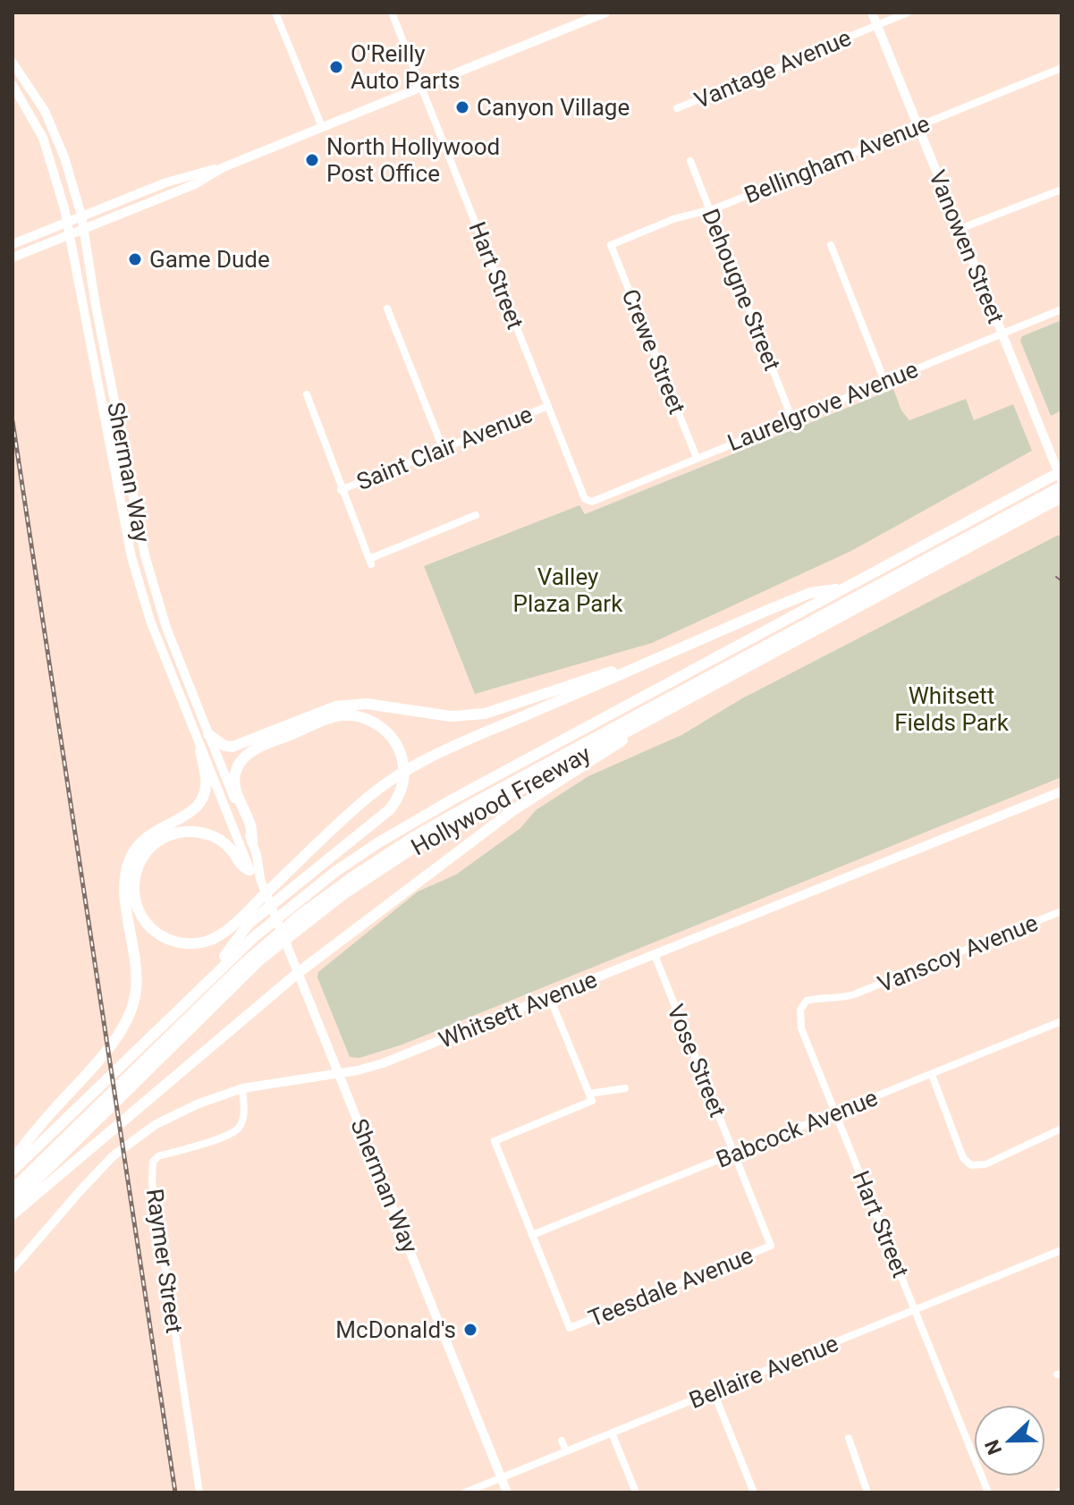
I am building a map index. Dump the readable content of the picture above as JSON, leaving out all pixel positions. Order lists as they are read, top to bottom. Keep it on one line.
{"streets":{"highway":["Hollywood Freeway"],"main road":["Vanowen Street","Sherman Way","Whitsett Avenue"],"street":["Vantage Avenue","Bellingham Avenue","Hart Street","Dehougne Street","Crewe Street","Laurelgrove Avenue","Saint Clair Avenue","Vanscoy Avenue","Vose Street","Babcock Avenue","Raymer Street","Teesdale Avenue","Bellaire Avenue"]},"crossings":[["Vantage Avenue","Vanowen Street"],["Bellingham Avenue","Vanowen Street"],["Bellingham Avenue","Dehougne Street"],["Bellingham Avenue","Crewe Street"],["Vanowen Street","Laurelgrove Avenue"],["Hart Street","Laurelgrove Avenue"],["Hart Street","Saint Clair Avenue"],["Hart Street","Vanscoy Avenue"],["Hart Street","Babcock Avenue"],["Hart Street","Bellaire Avenue"],["Dehougne Street","Laurelgrove Avenue"],["Crewe Street","Laurelgrove Avenue"],["Sherman Way","Whitsett Avenue"],["Sherman Way","Bellaire Avenue"],["Whitsett Avenue","Vose Street"],["Whitsett Avenue","Raymer Street"],["Vose Street","Babcock Avenue"],["Vose Street","Teesdale Avenue"],["Babcock Avenue","Teesdale Avenue"]],"parks":["Valley Plaza Park","Whitsett Fields Park"],"places":["O'Reilly Auto Parts","Canyon Village","North Hollywood Post Office","Game Dude","McDonald's"],"north":"left"}
